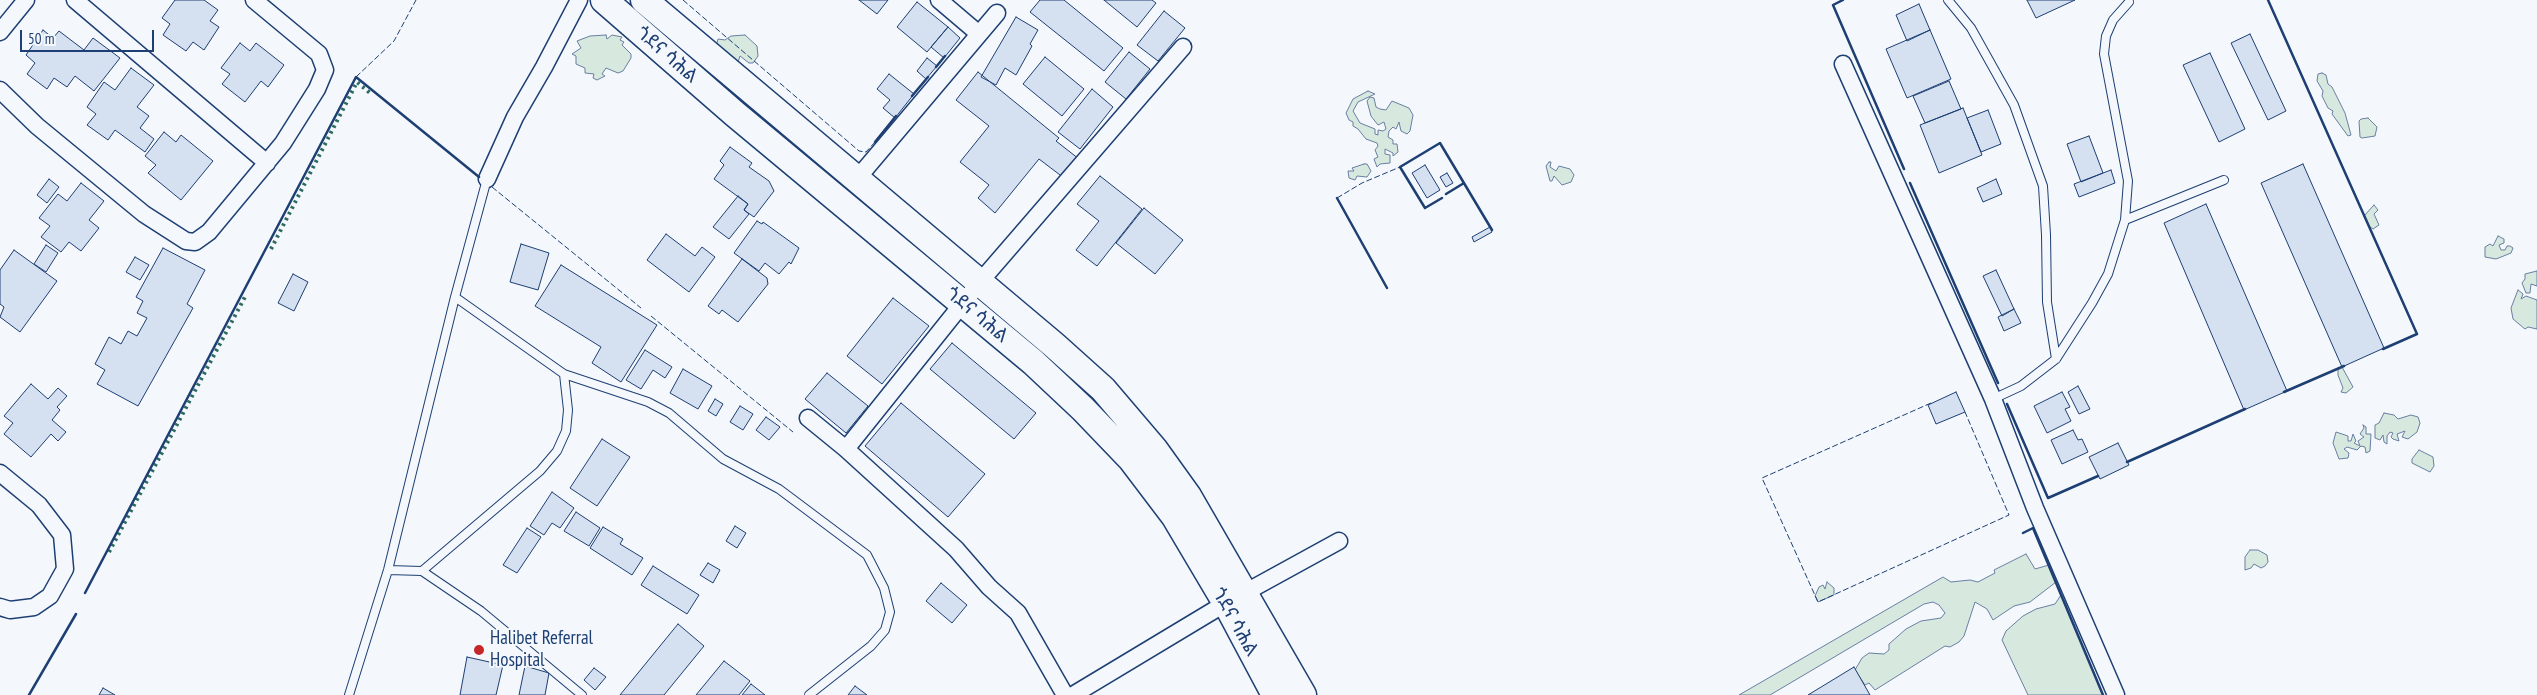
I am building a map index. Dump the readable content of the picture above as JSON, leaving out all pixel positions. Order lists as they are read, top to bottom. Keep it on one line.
{"streets":{"highway":["ጎደና ሳሕል"]},"places":["Halibet Referral Hospital"],"scale_bar":"50 m"}
